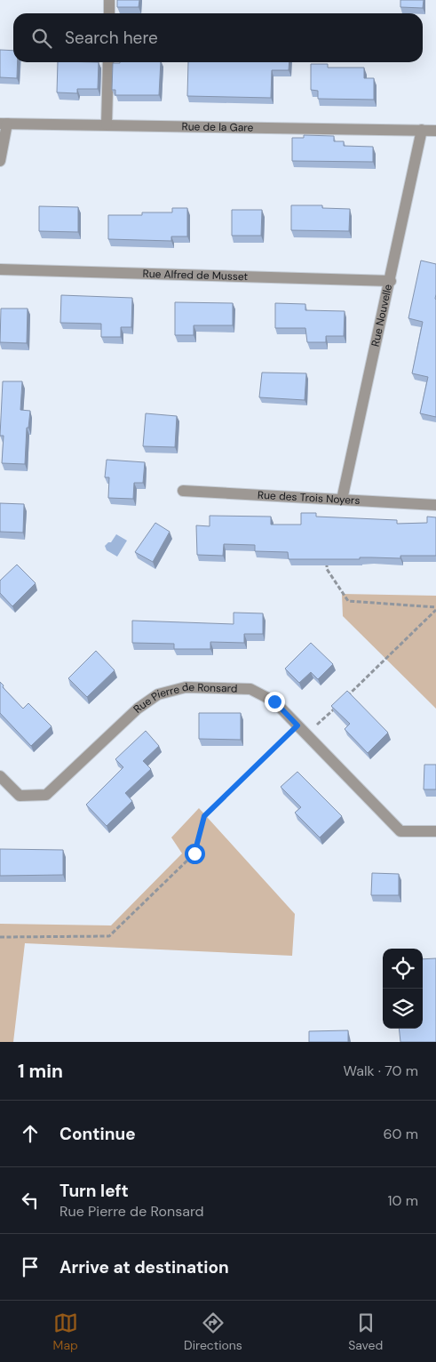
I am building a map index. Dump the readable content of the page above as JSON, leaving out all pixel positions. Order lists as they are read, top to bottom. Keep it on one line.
{"streets":{"street":["Rue de la Gare","Rue Alfred de Musset","Rue Nouvelle","Rue des Trois Noyers","Rue Pierre de Ronsard"]},"crossings":[["Rue de la Gare","Rue Nouvelle"],["Rue Alfred de Musset","Rue Nouvelle"],["Rue Nouvelle","Rue des Trois Noyers"]],"page":{"search":"Search here","heading":["1 min","Walk · 70 m"],"list":[["Continue","60 m"],["Turn left","Rue Pierre de Ronsard","10 m"],"Arrive at destination"],"nav":["Map","Directions","Saved"]}}
